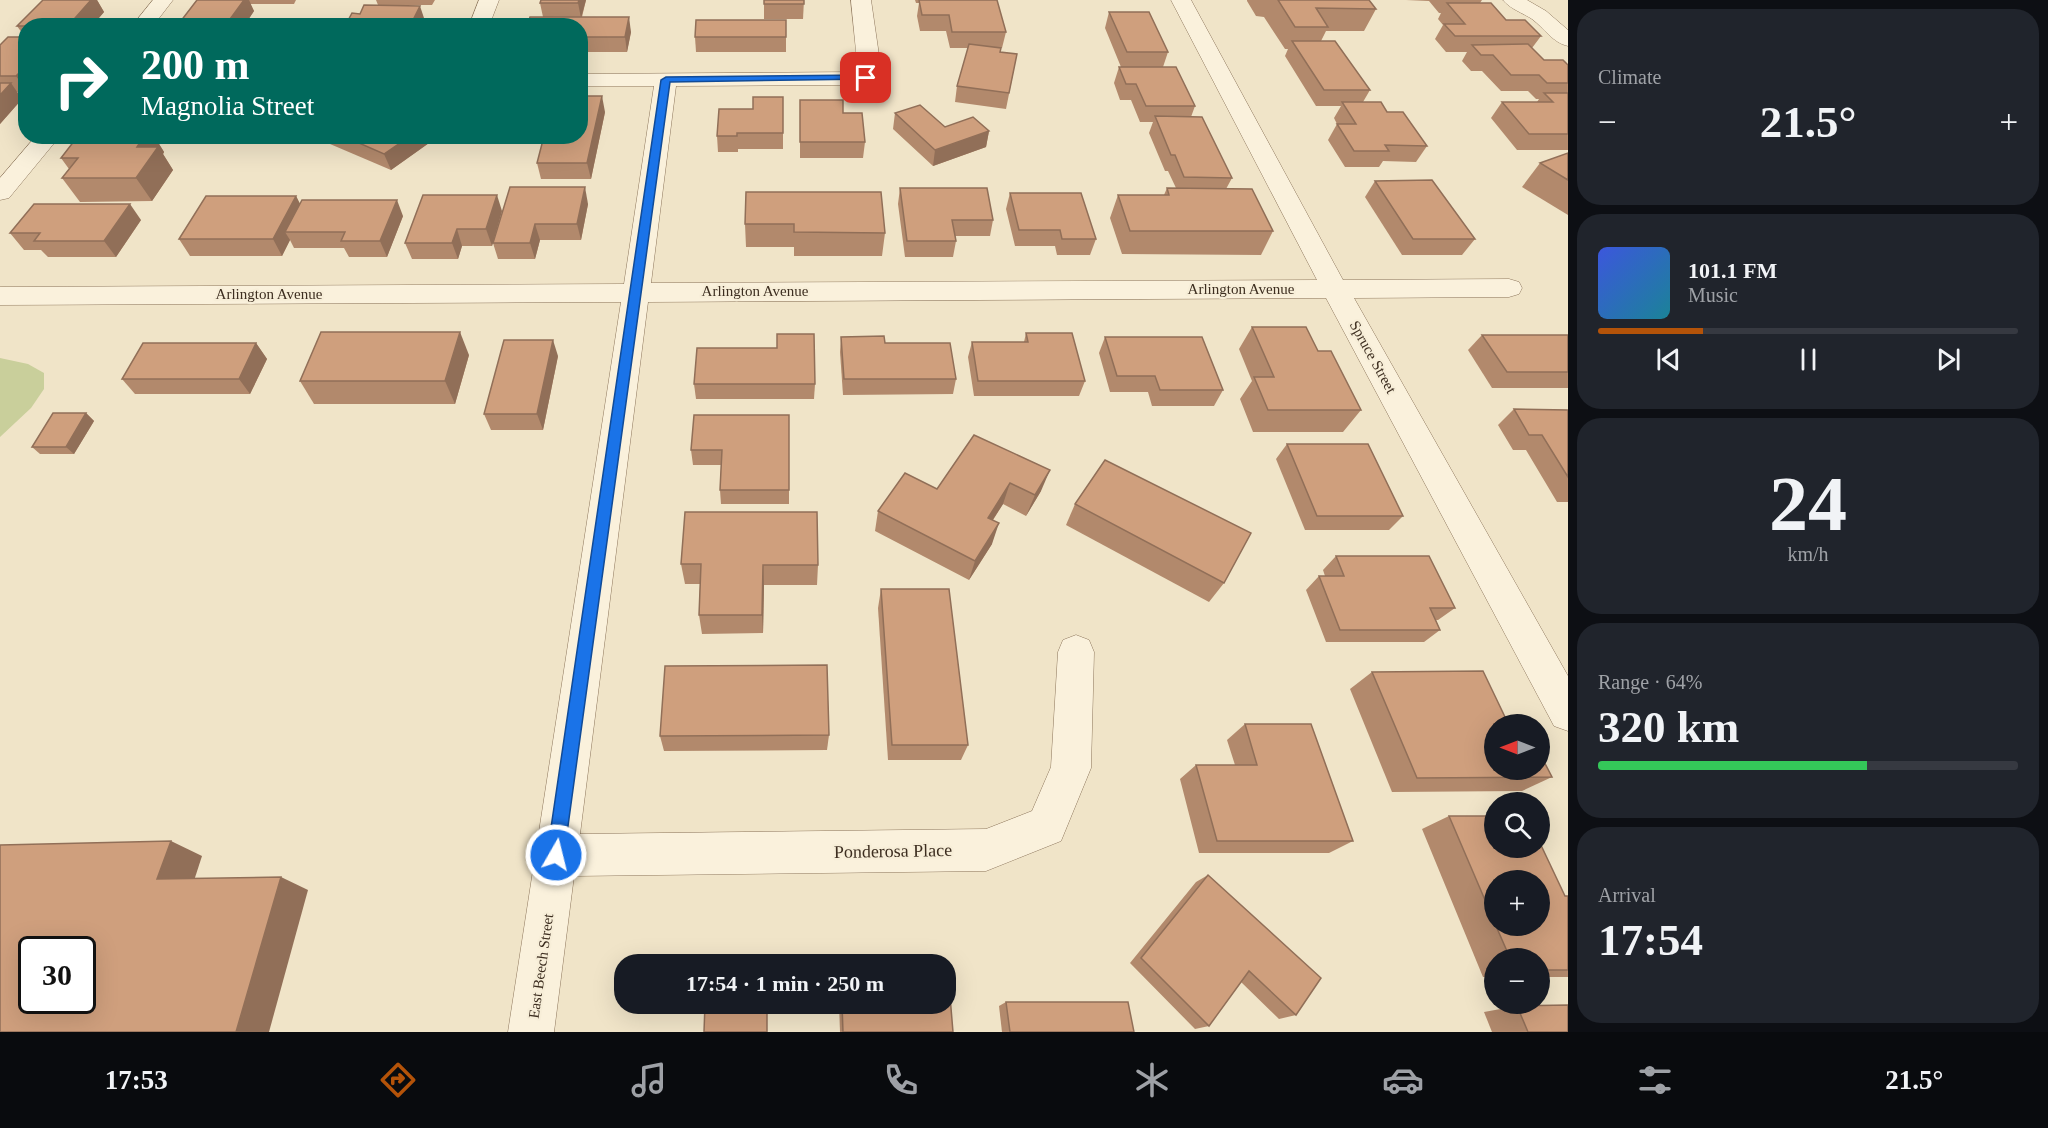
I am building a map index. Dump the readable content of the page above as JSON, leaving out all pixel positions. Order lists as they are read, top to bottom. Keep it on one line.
{"streets":{"street":["Arlington Avenue","Spruce Street","Ponderosa Place","East Beech Street"]},"crossings":[["Arlington Avenue","Spruce Street"],["Arlington Avenue","East Beech Street"],["Ponderosa Place","East Beech Street"]],"north":"left","page":{"tile":["Climate",["24","km/h"],["Range · 64%","320 km"],["Arrival","17:54"]],"turn":["200 m","Magnolia Street"],"heat":["−","21.5°","+"],"song":["101.1 FM","Music"],"map_buttons":["+","−"],"limit":"30","trip":"17:54 · 1 min · 250 m","tabs":["17:53","21.5°"]}}
